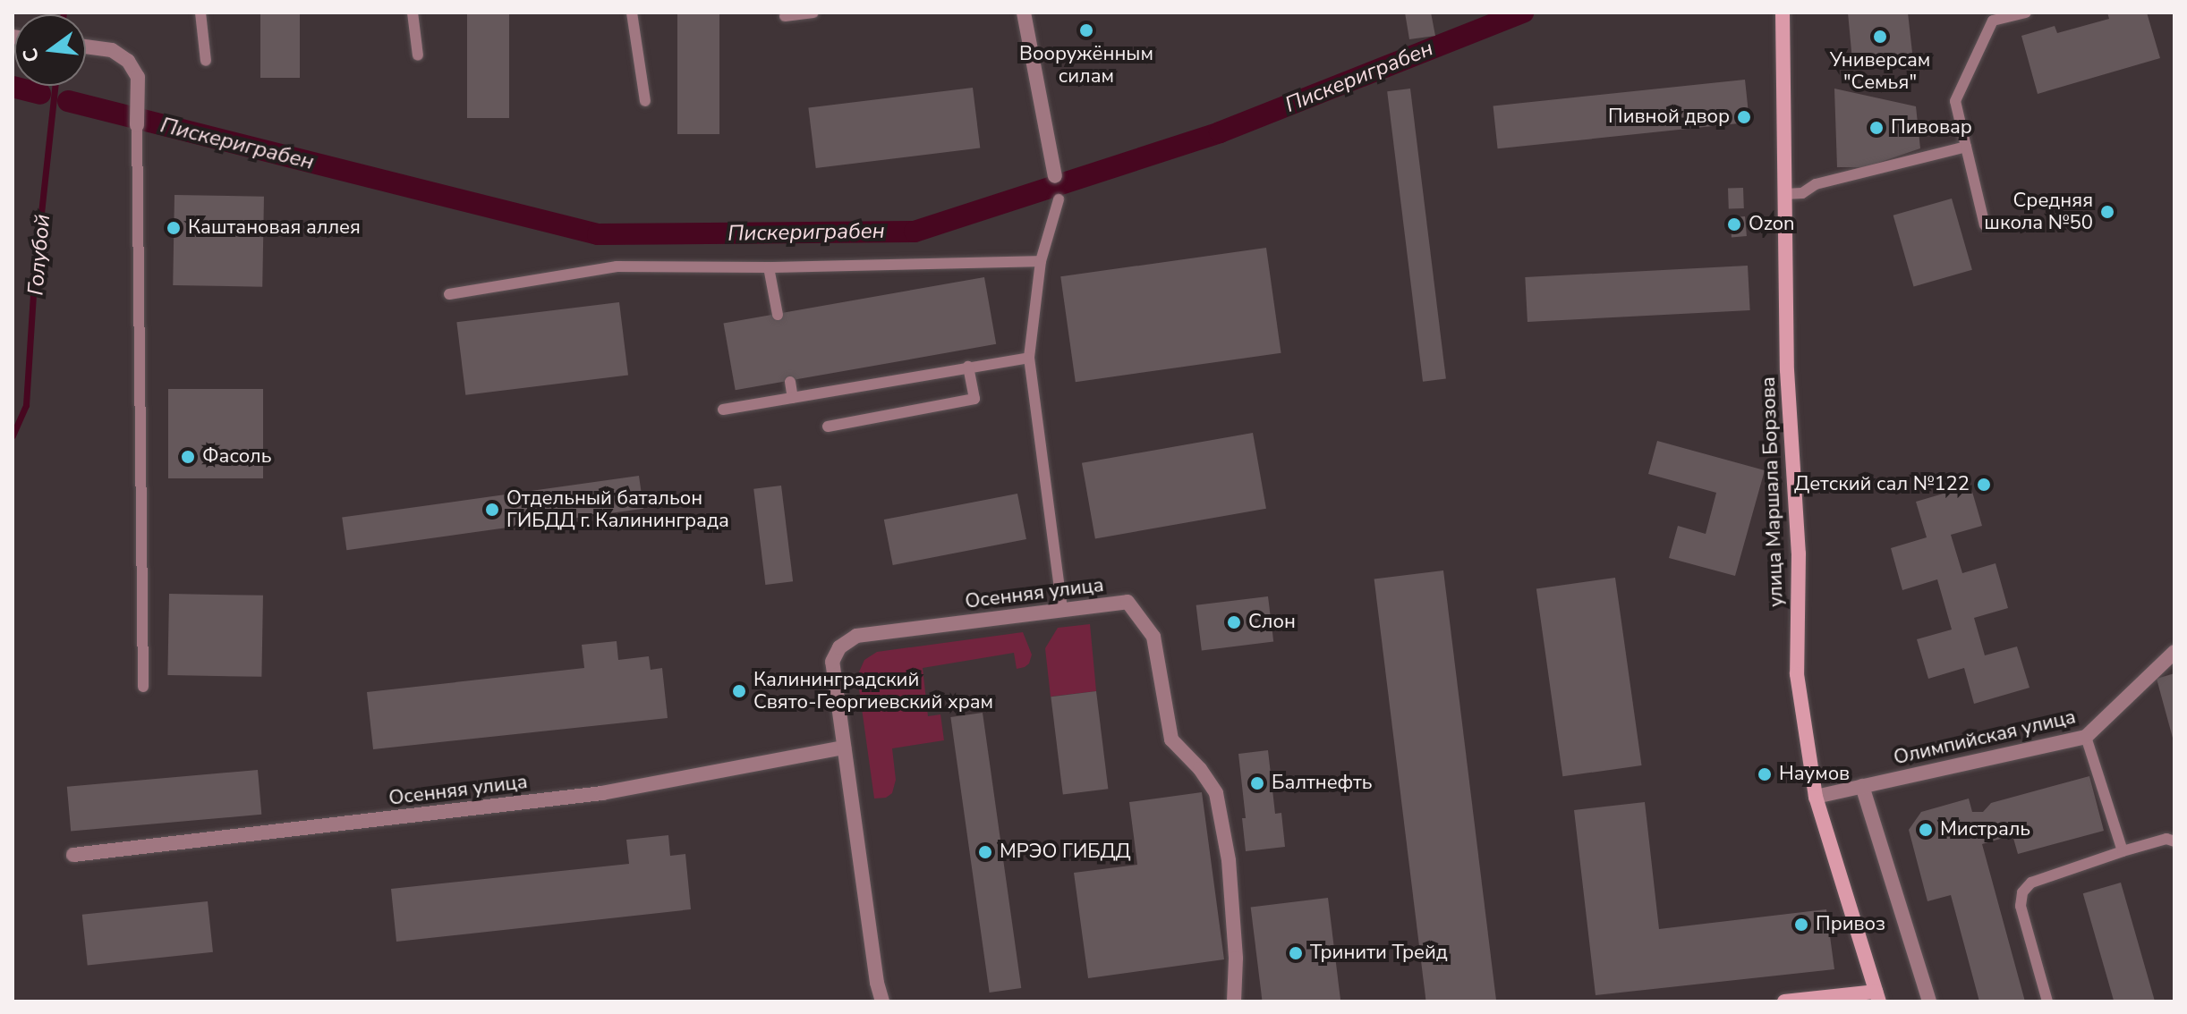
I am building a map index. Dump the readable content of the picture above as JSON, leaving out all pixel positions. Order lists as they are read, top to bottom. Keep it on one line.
{"streets":{"main road":["улица Маршала Борзова"],"street":["Осенняя улица","Олимпийская улица"]},"crossings":[["улица Маршала Борзова","Олимпийская улица"]],"water":["Пискериграбен","Голубой"],"places":["Вооружённым силам","Универсам \"Семья\"","Пивной двор","Пивовар","Средняя школа №50","Ozon","Каштановая аллея","Фасоль","Детский сал №122","Отдельный батальон ГИБДД г. Калининграда","Слон","Калининградский Свято-Георгиевский храм","Наумов","Балтнефть","Мистраль","МРЭО ГИБДД","Привоз","Тринити Трейд"],"north":"left"}
